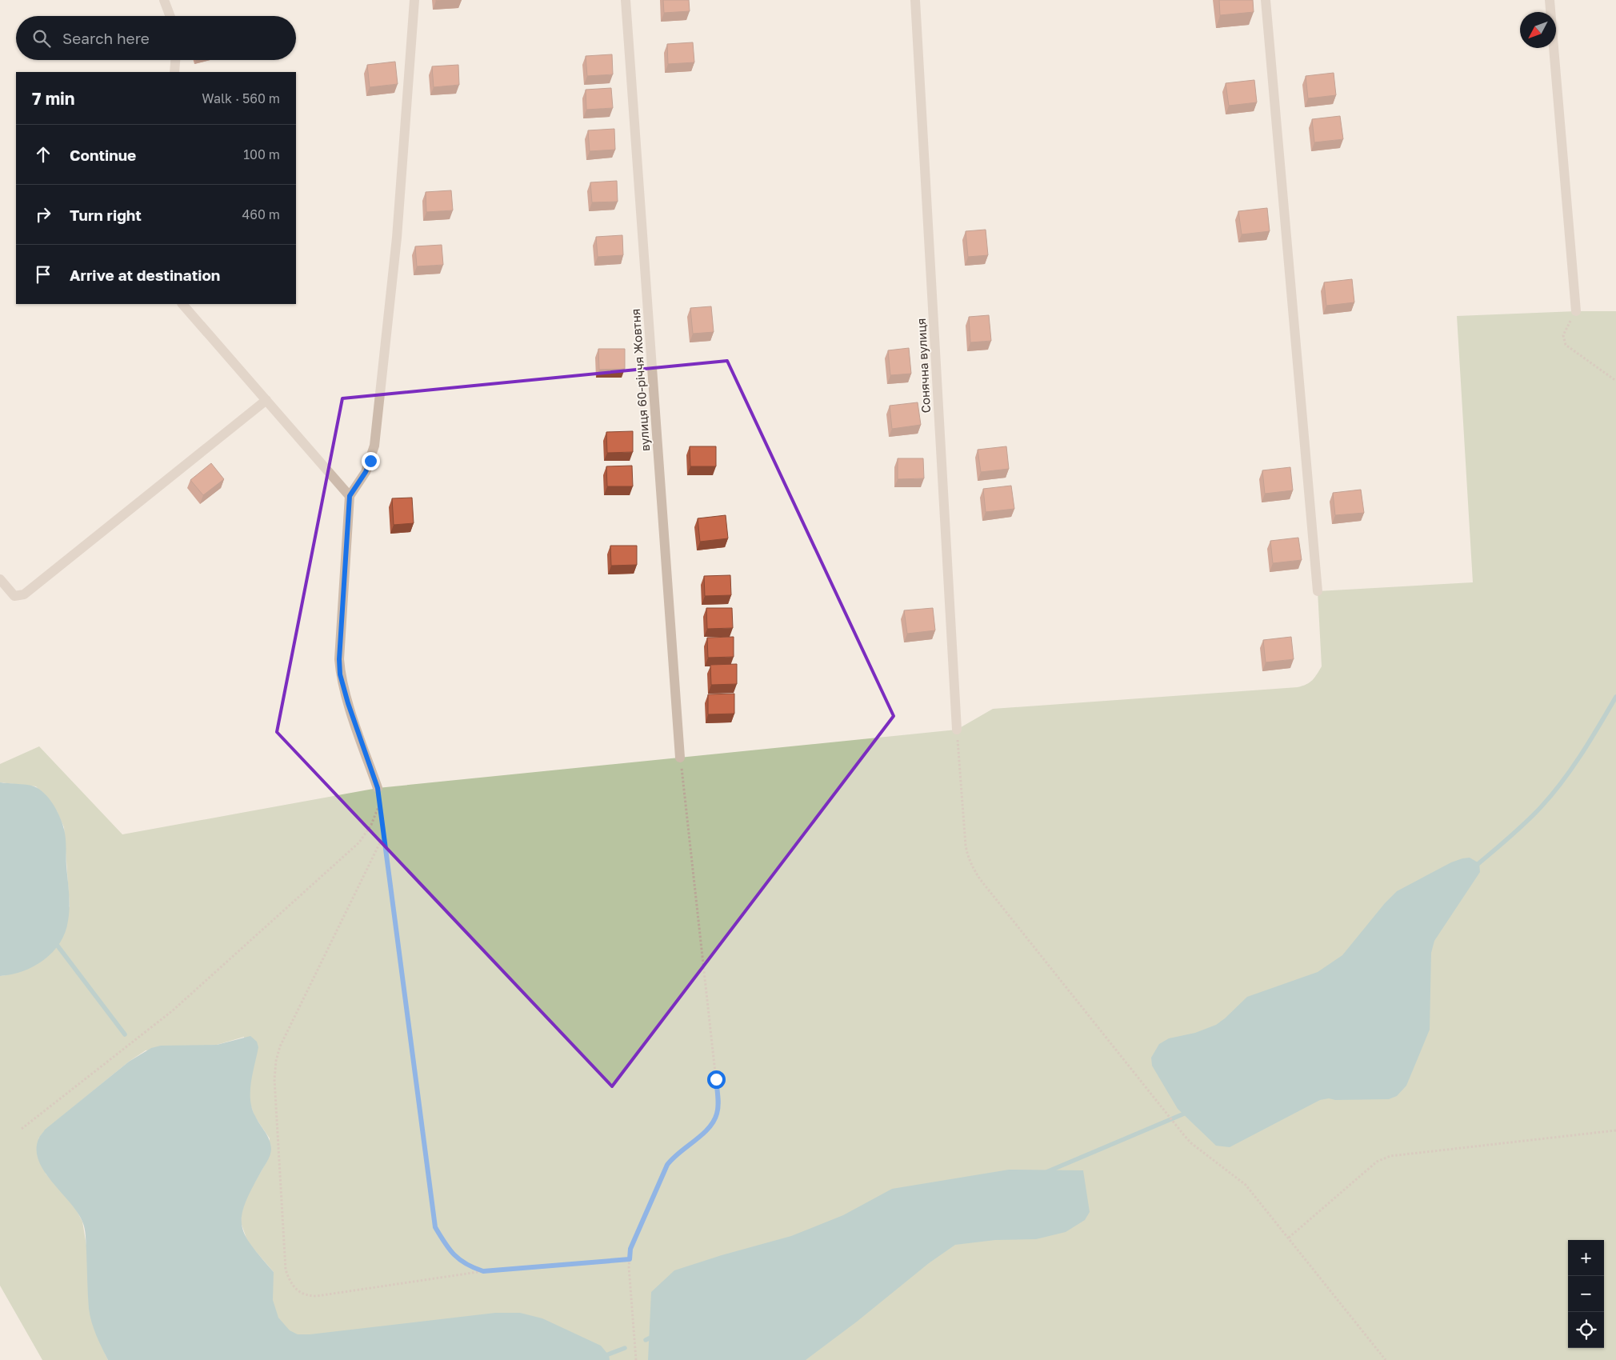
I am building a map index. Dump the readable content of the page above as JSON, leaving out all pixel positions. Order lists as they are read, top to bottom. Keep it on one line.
{"streets":{"street":["Сонячна вулиця","вулиця 60-річчя Жовтня"]},"north":"bottom left","page":{"search":"Search here","heading":["7 min","Walk · 560 m"],"list":[["Continue","100 m"],["Turn right","460 m"],"Arrive at destination"],"map_buttons":["+","−"]}}
